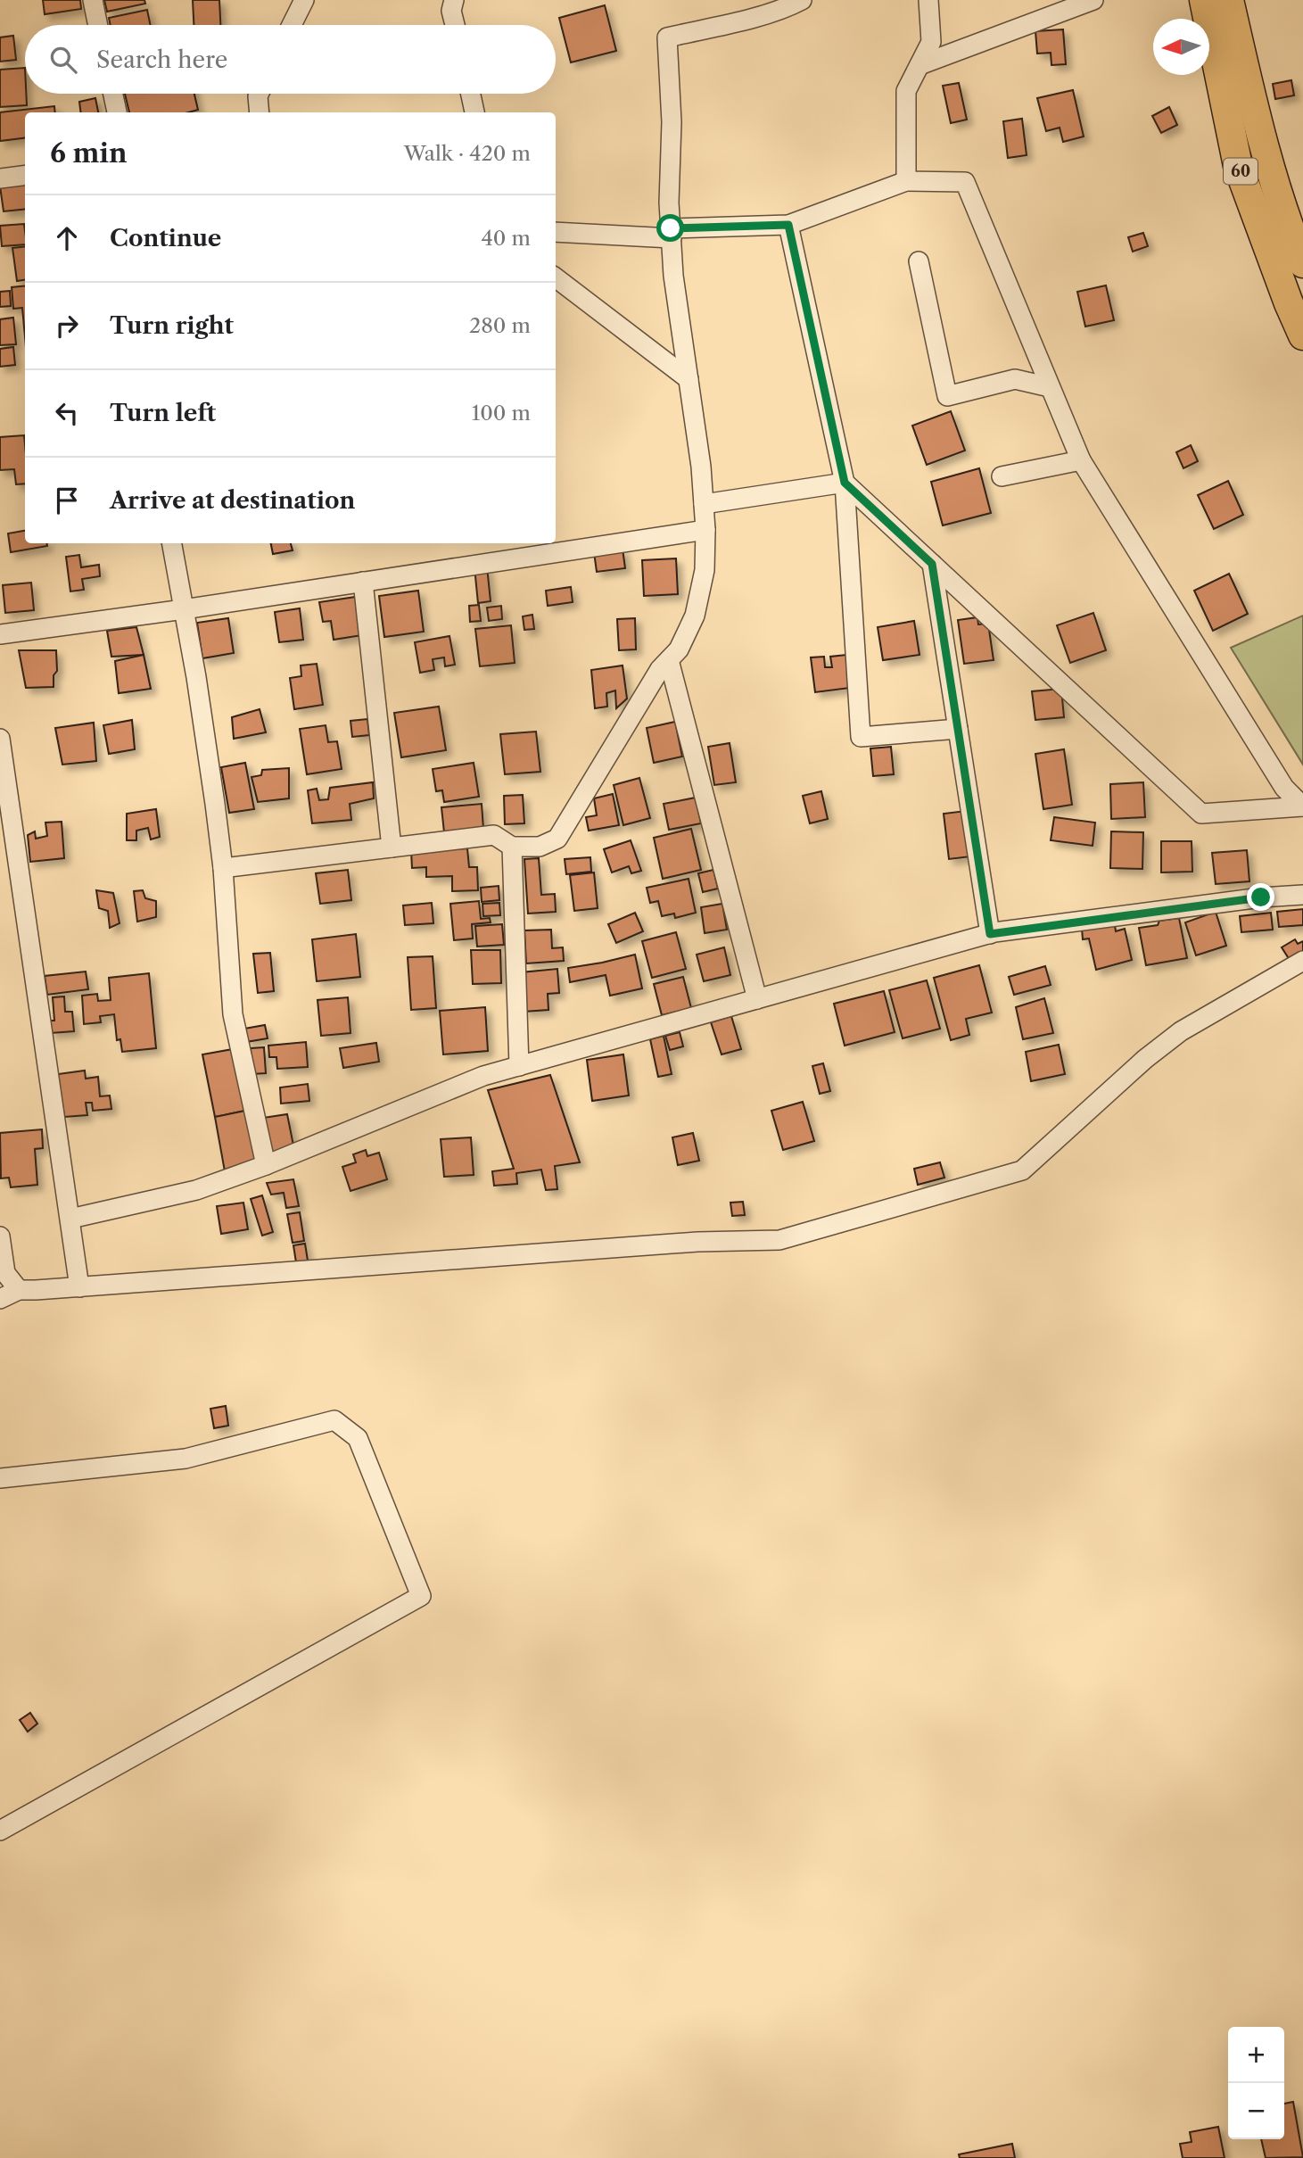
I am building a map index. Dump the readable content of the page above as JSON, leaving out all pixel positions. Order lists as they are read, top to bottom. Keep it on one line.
{"streets":{"highway":["60"]},"north":"left","page":{"search":"Search here","heading":["6 min","Walk · 420 m"],"list":[["Continue","40 m"],["Turn right","280 m"],["Turn left","100 m"],"Arrive at destination"],"map_buttons":["+","−"]}}
